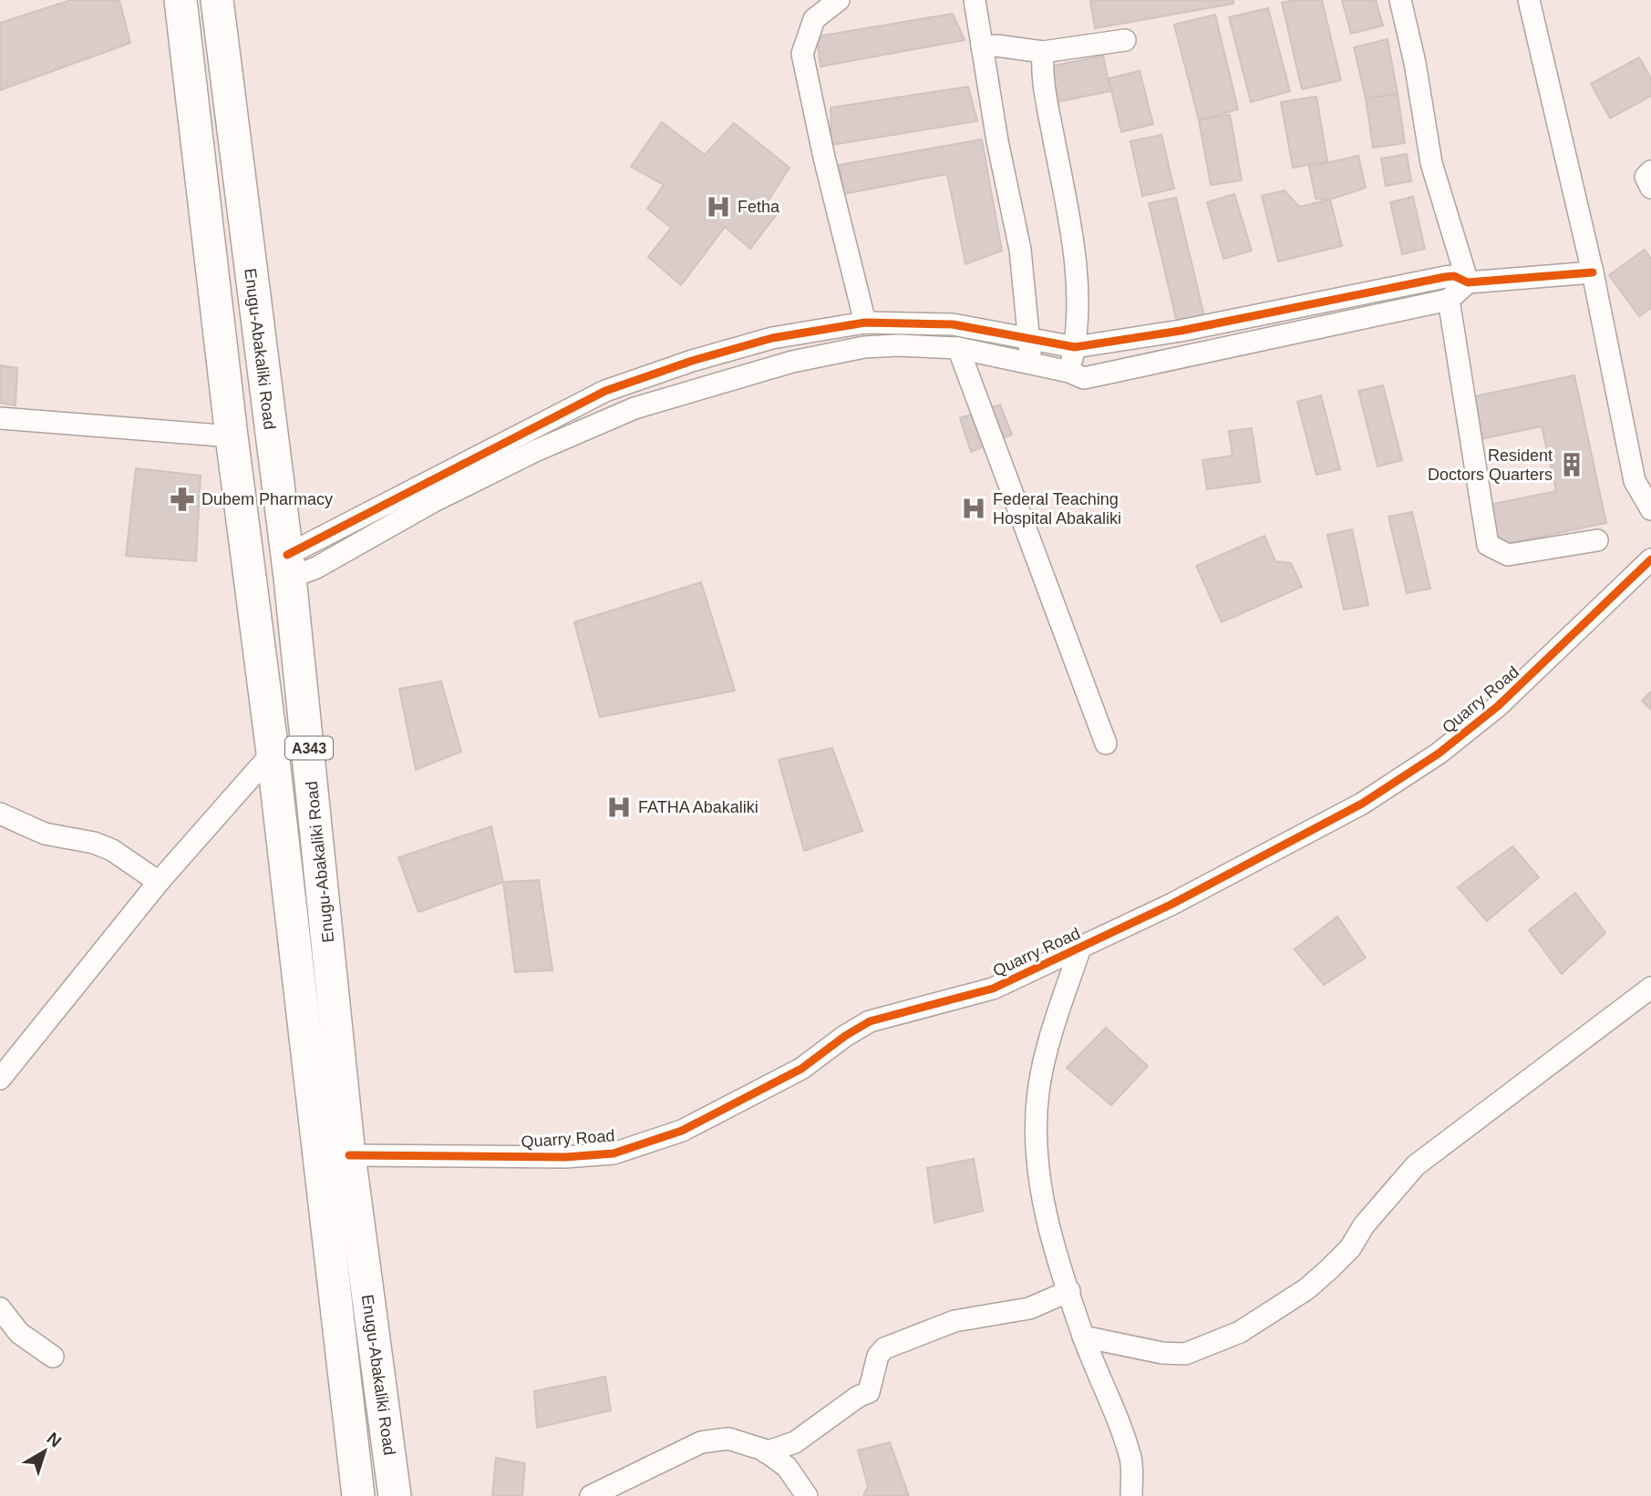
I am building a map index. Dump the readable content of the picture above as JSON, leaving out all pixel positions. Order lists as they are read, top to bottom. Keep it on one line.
{"streets":{"highway":["Enugu-Abakaliki Road","A343"],"street":["Quarry Road"]},"crossings":[["Enugu-Abakaliki Road","Quarry Road"],["Enugu-Abakaliki Road","A343"]],"places":{"hospital":["Fetha","Federal Teaching Hospital Abakaliki","FATHA Abakaliki"],"building":["Resident Doctors Quarters"],"pharmacy":["Dubem Pharmacy"]},"north":"top right"}
